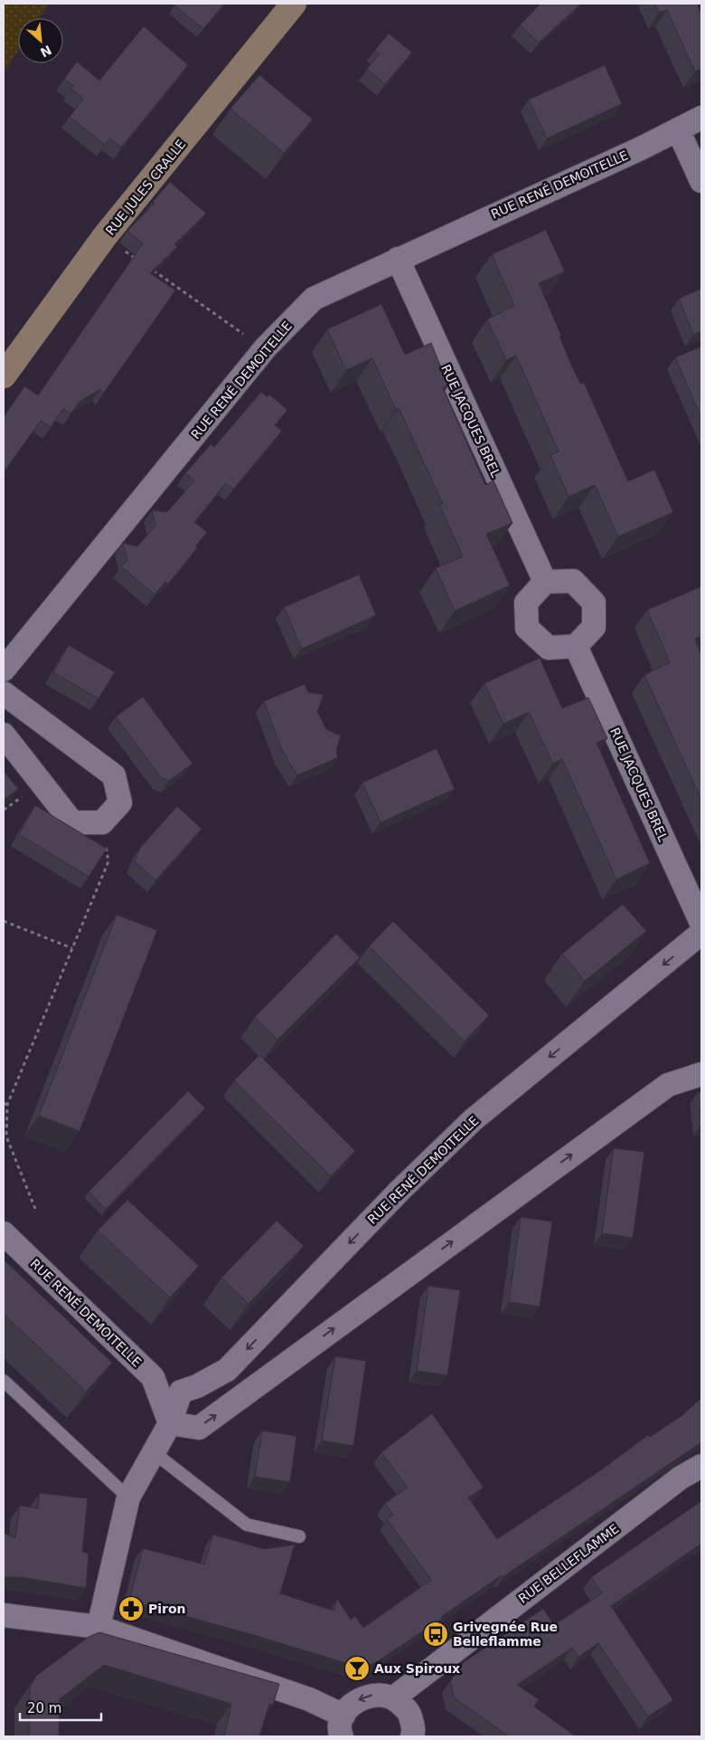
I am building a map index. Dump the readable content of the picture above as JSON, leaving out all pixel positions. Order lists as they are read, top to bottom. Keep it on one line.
{"streets":{"street":["RUE RENÉ DEMOITELLE","RUE JULES CRALLE","RUE JACQUES BREL","RUE BELLEFLAMME"]},"crossings":[["RUE RENÉ DEMOITELLE","RUE JACQUES BREL"]],"places":{"pharmacy":["Piron"],"bus stop":["Grivegnée Rue Belleflamme"],"bar":["Aux Spiroux"]},"scale_bar":"20 m","north":"bottom right"}
